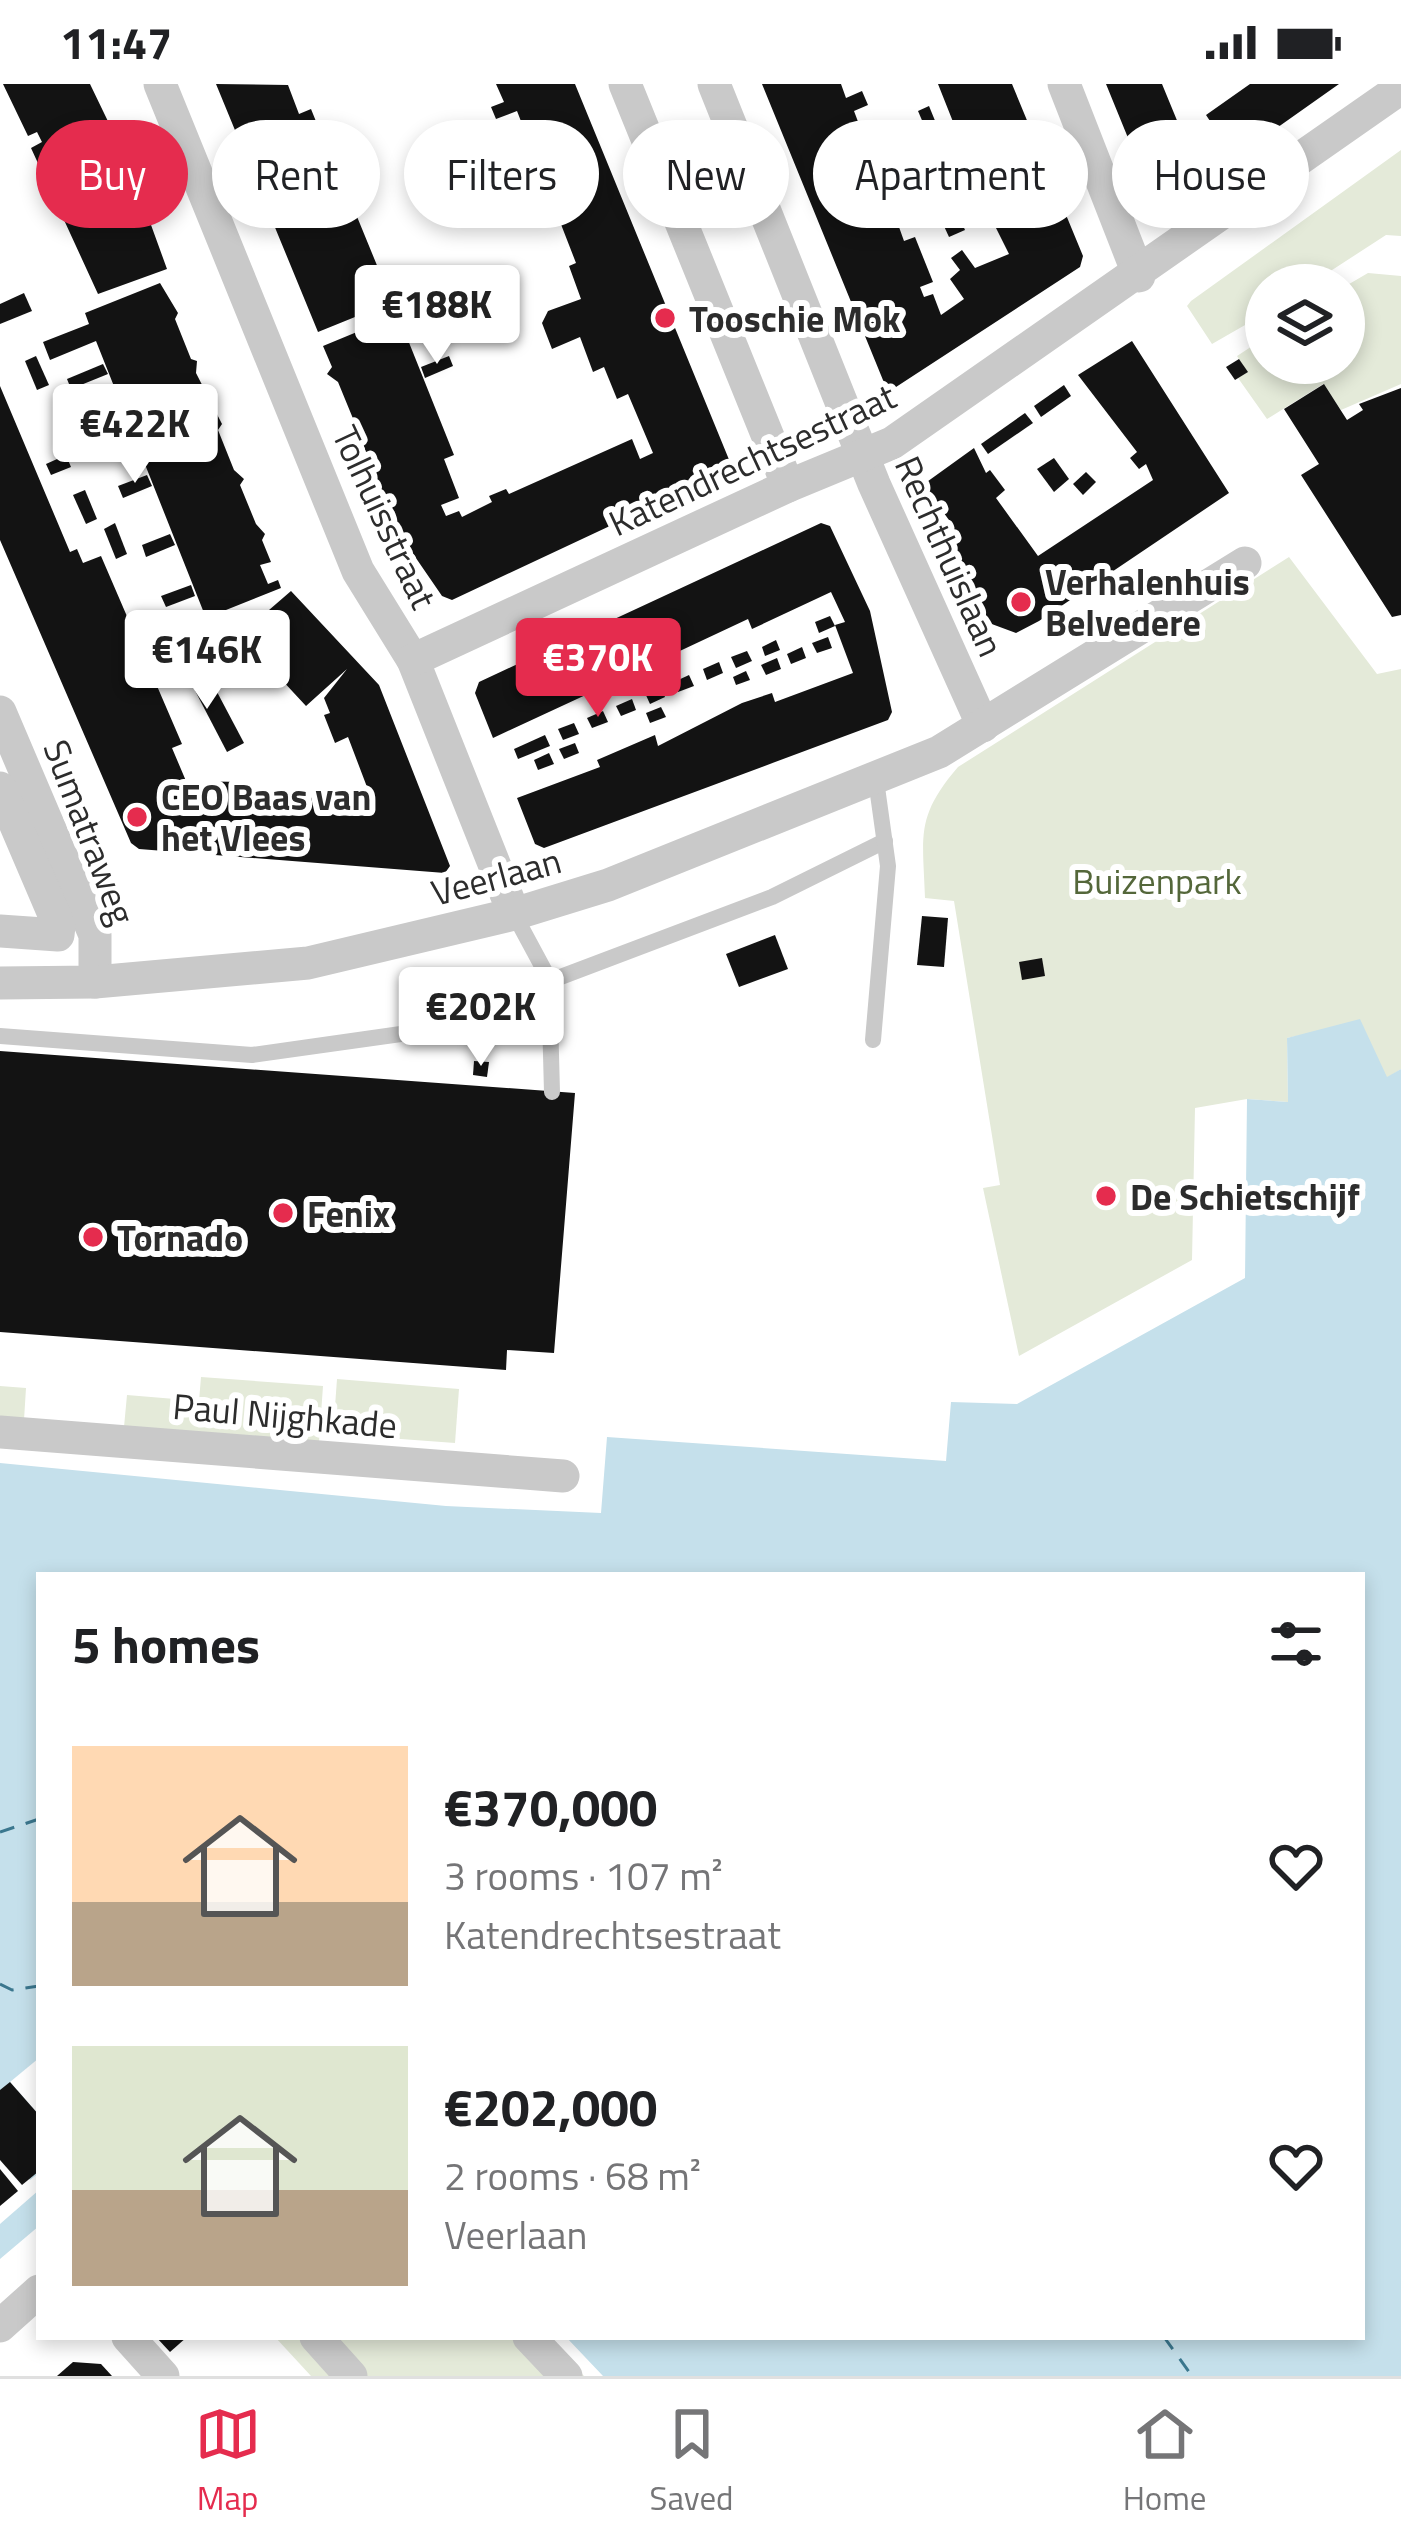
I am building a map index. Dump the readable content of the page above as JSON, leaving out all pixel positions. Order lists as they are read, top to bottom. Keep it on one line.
{"streets":{"street":["Katendrechtsestraat","Tolhuisstraat","Rechthuislaan","Sumatraweg","Veerlaan","Paul Nijghkade"]},"crossings":[["Katendrechtsestraat","Tolhuisstraat"],["Katendrechtsestraat","Rechthuislaan"],["Tolhuisstraat","Veerlaan"],["Rechthuislaan","Veerlaan"],["Sumatraweg","Veerlaan"]],"parks":["Buizenpark"],"places":["Tooschie Mok","Verhalenhuis Belvedere","CEO Baas van het Vlees","De Schietschijf","Fenix","Tornado"],"page":{"status":"11:47","chip":["Buy","Rent","Filters","New","Apartment","House"],"price":["€188K","€422K","€146K","€370K","€202K"],"heading":"5 homes","list":[{"name":"€370,000","note":"3 rooms · 107 m² · Katendrechtsestraat"},{"name":"€202,000","note":"2 rooms · 68 m² · Veerlaan"}],"tabs":["Map","Saved","Home"]}}
